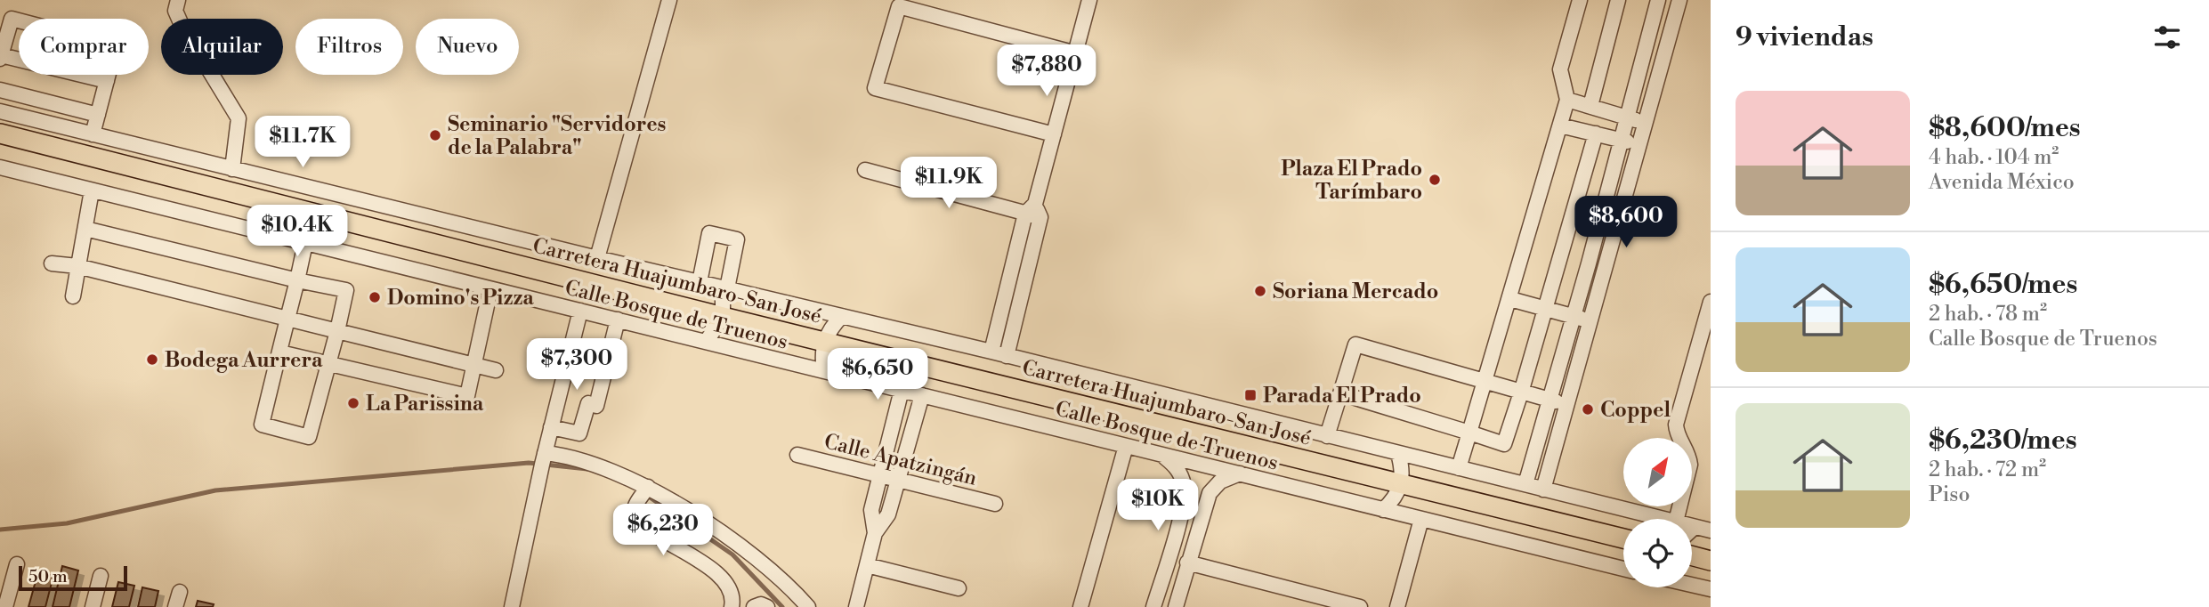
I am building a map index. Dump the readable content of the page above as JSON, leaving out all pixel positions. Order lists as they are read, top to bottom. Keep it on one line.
{"streets":{"main road":["Carretera Huajumbaro-San José"],"street":["Calle Bosque de Truenos","Calle Apatzingán"]},"places":{"other":["Seminario \"Servidores de la Palabra\"","Plaza El Prado Tarímbaro","Soriana Mercado","Domino's Pizza","Bodega Aurrera","La Parissina","Coppel"],"transit":["Parada El Prado"]},"scale_bar":"50 m","north":"top right","page":{"heading":"9 viviendas","chip":["Comprar","Alquilar","Filtros","Nuevo"],"price":["$7,880","$11.7K","$11.9K","$8,600","$10.4K","$7,300","$6,650","$10K","$6,230"],"list":[{"name":"$8,600/mes","note":"4 hab. · 104 m² · Avenida México"},{"name":"$6,650/mes","note":"2 hab. · 78 m² · Calle Bosque de Truenos"},{"name":"$6,230/mes","note":"2 hab. · 72 m² · Piso"}],"scale":"50 m"}}
